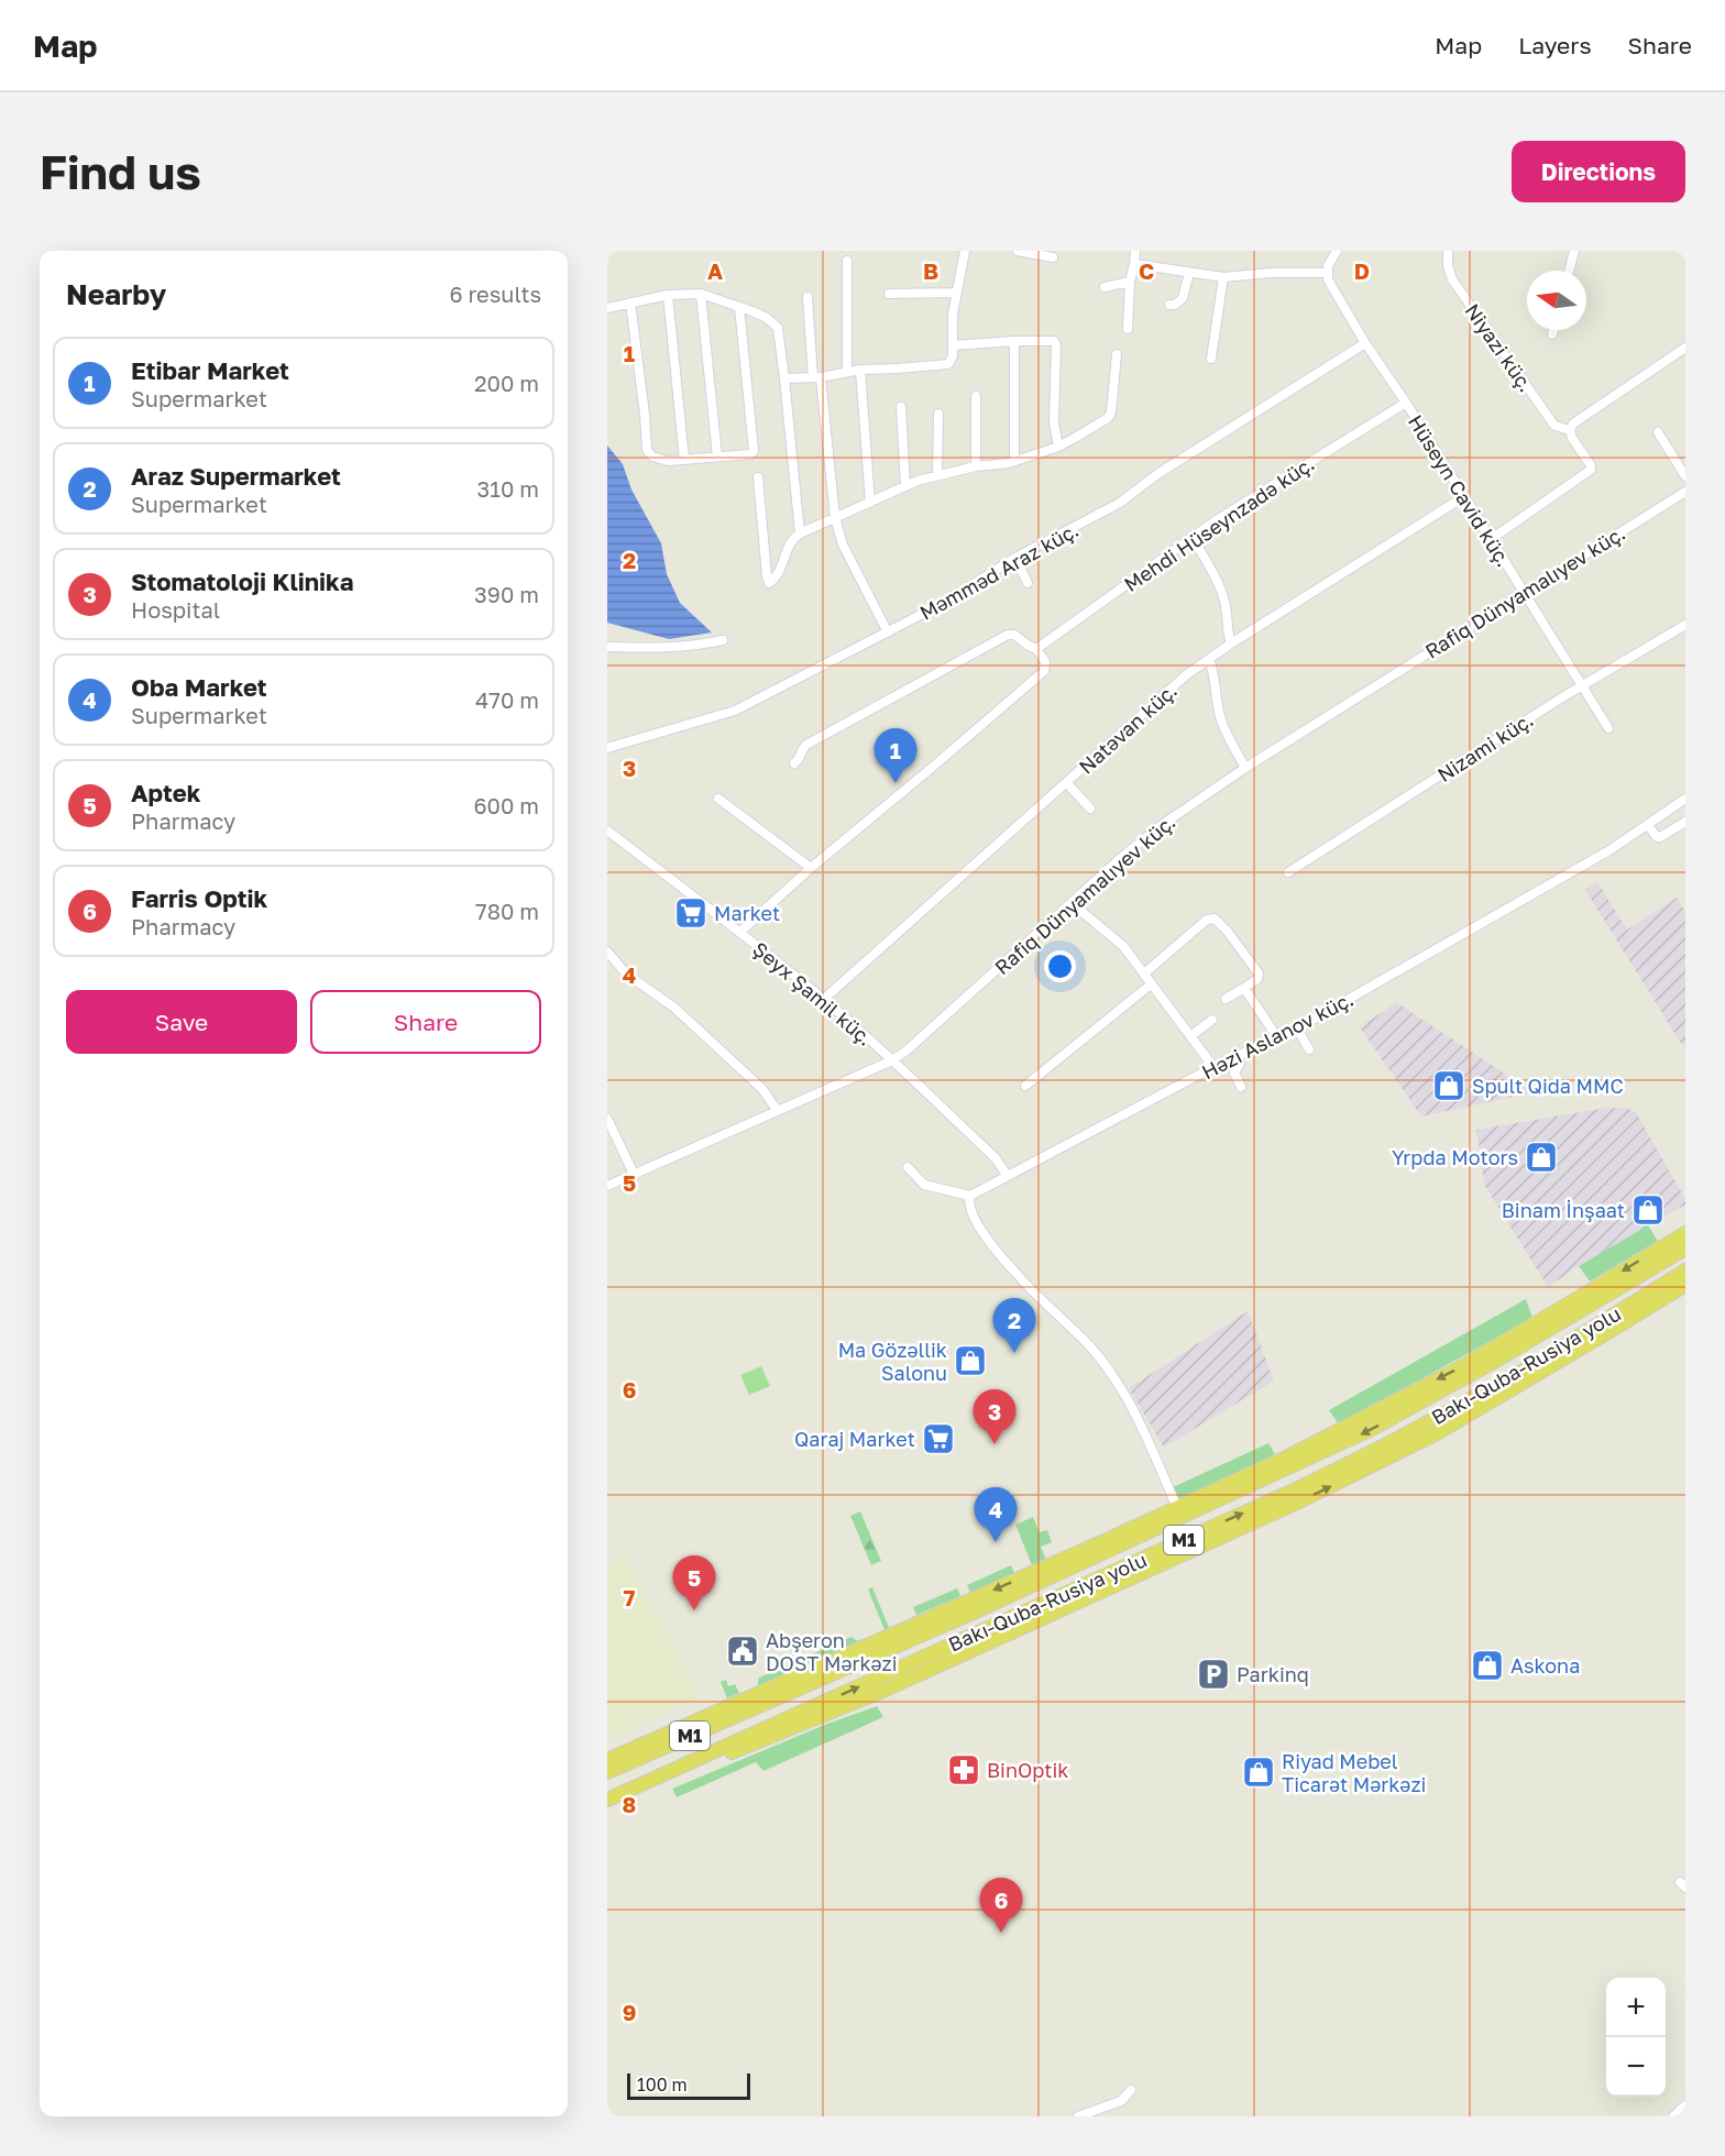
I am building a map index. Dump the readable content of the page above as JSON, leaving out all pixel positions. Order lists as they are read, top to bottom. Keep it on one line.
{"streets":{"highway":["Bakı-Quba-Rusiya yolu","M1"],"street":["Niyazi küç.","Hüseyn Cavid küç.","Mehdi Hüseynzadə küç.","Məmməd Araz küç.","Rafiq Dünyamalıyev küç.","Natəvan küç.","Nizami küç.","Şeyx Şamil küç.","Həzi Aslanov küç."]},"crossings":[["Niyazi küç.","Hüseyn Cavid küç."],["Hüseyn Cavid küç.","Mehdi Hüseynzadə küç."],["Hüseyn Cavid küç.","Məmməd Araz küç."],["Hüseyn Cavid küç.","Rafiq Dünyamalıyev küç."],["Hüseyn Cavid küç.","Natəvan küç."],["Hüseyn Cavid küç.","Nizami küç."],["Rafiq Dünyamalıyev küç.","Şeyx Şamil küç."],["Natəvan küç.","Şeyx Şamil küç."],["Şeyx Şamil küç.","Həzi Aslanov küç."]],"places":{"supermarket":["Market","Qaraj Market"],"shop":["Spult Qida MMC","Yrpda Motors","Binam İnşaat","Ma Gözəllik Salonu","Askona","Riyad Mebel Ticarət Mərkəzi"],"public building":["Abşeron DOST Mərkəzi"],"parking":["Parkinq"],"pharmacy":["BinOptik"]},"scale_bar":"100 m","north":"left","page":{"header":"Map","nav":["Map","Layers","Share"],"buttons":["Directions",["Save","Share"]],"title":"Find us","heading":["Nearby","6 results"],"list":[{"mark":"1","name":"Etibar Market","note":"Supermarket","value":"200 m"},{"mark":"2","name":"Araz Supermarket","note":"Supermarket","value":"310 m"},{"mark":"3","name":"Stomatoloji Klinika","note":"Hospital","value":"390 m"},{"mark":"4","name":"Oba Market","note":"Supermarket","value":"470 m"},{"mark":"5","name":"Aptek","note":"Pharmacy","value":"600 m"},{"mark":"6","name":"Farris Optik","note":"Pharmacy","value":"780 m"}],"pins":["1","2","3","4","5","6"],"map_buttons":["+","−"],"scale":"100 m"},"grid":{"columns":["A","B","C","D"],"rows":["1","2","3","4","5","6","7","8","9"]}}
